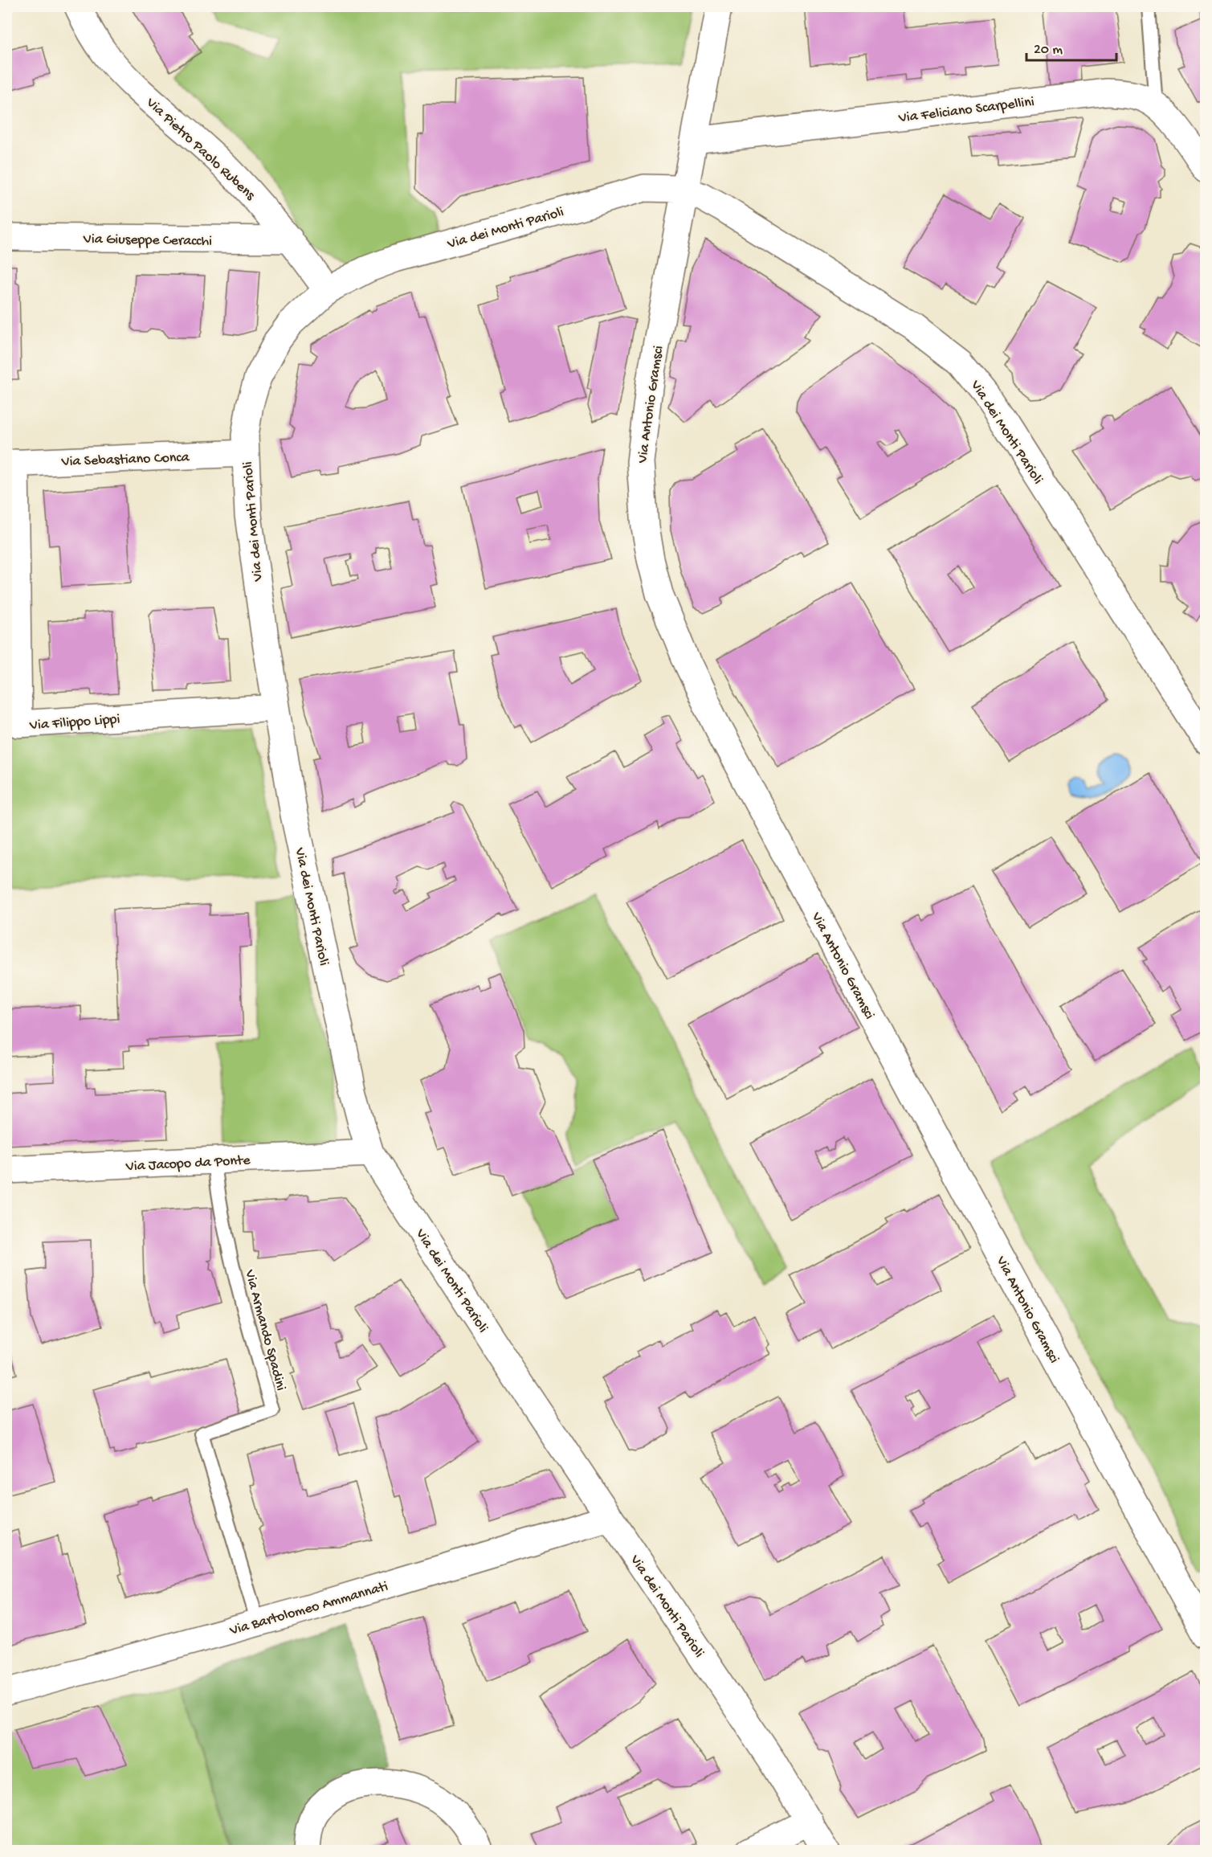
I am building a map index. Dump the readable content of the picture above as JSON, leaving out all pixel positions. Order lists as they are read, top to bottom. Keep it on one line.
{"streets":{"street":["Via Feliciano Scarpellini","Via Pietro Paolo Rubens","Via dei Monti Parioli","Via Giuseppe Ceracchi","Via Antonio Gramsci","Via Sebastiano Conca","Via Filippo Lippi","Via Jacopo da Ponte","Via Bartolomeo Ammannati"],"lane":["Via Armando Spadini"]},"crossings":[["Via Feliciano Scarpellini","Via Antonio Gramsci"],["Via Pietro Paolo Rubens","Via dei Monti Parioli"],["Via Pietro Paolo Rubens","Via Giuseppe Ceracchi"],["Via dei Monti Parioli","Via Antonio Gramsci"],["Via dei Monti Parioli","Via Sebastiano Conca"],["Via dei Monti Parioli","Via Filippo Lippi"],["Via dei Monti Parioli","Via Jacopo da Ponte"],["Via dei Monti Parioli","Via Bartolomeo Ammannati"],["Via Sebastiano Conca","Via Filippo Lippi"],["Via Jacopo da Ponte","Via Armando Spadini"],["Via Armando Spadini","Via Bartolomeo Ammannati"]],"scale_bar":"20 m"}
